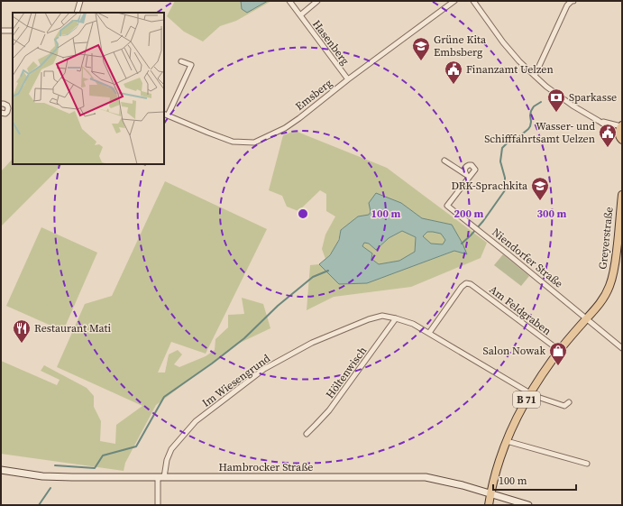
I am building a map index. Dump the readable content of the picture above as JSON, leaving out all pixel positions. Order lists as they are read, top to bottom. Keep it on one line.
{"streets":{"main road":["Greyerstraße","B 71"],"street":["Hasenberg","Emsberg","Niendorfer Straße","Am Feldgraben","Höltenwisch","Im Wiesengrund","Hambrocker Straße"]},"crossings":[["Hasenberg","Emsberg"],["Greyerstraße","Niendorfer Straße"],["Greyerstraße","B 71"],["Niendorfer Straße","B 71"],["Am Feldgraben","Im Wiesengrund"],["Am Feldgraben","B 71"],["Höltenwisch","Im Wiesengrund"],["Im Wiesengrund","B 71"],["Im Wiesengrund","Hambrocker Straße"],["B 71","Hambrocker Straße"]],"places":{"school or university":["Grüne Kita Embsberg","DRK-Sprachkita"],"public building":["Finanzamt Uelzen","Wasser- und Schifffahrtsamt Uelzen"],"bank":["Sparkasse"],"restaurant":["Restaurant Mati"],"shop":["Salon Nowak"]},"scale_bar":"100 m","rings":["100 m","200 m","300 m"]}
